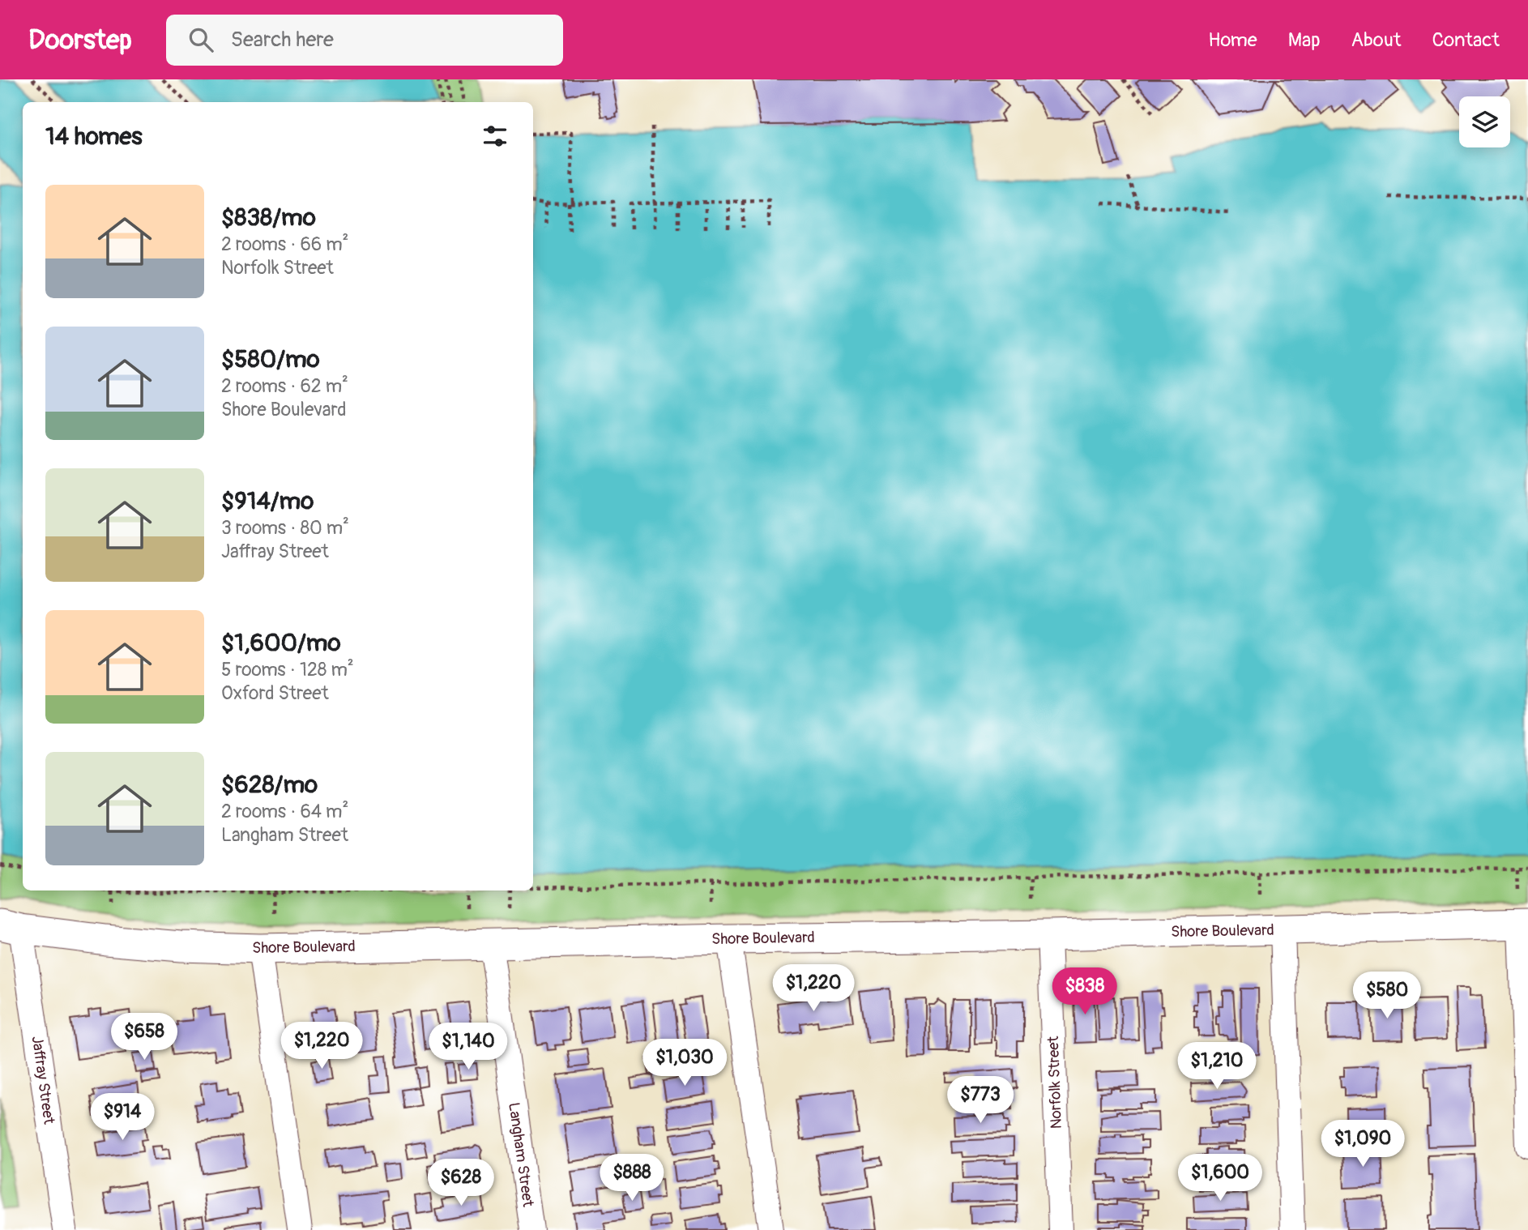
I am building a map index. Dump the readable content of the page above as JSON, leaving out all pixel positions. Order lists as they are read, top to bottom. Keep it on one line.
{"streets":{"main road":["Shore Boulevard"],"street":["Jaffray Street","Norfolk Street","Langham Street"]},"crossings":[["Shore Boulevard","Jaffray Street"],["Shore Boulevard","Norfolk Street"],["Shore Boulevard","Langham Street"]],"page":{"header":"Doorstep","search":"Search here","nav":["Home","Map","About","Contact"],"heading":"14 homes","list":[{"name":"$838/mo","note":"2 rooms · 66 m² · Norfolk Street"},{"name":"$580/mo","note":"2 rooms · 62 m² · Shore Boulevard"},{"name":"$914/mo","note":"3 rooms · 80 m² · Jaffray Street"},{"name":"$1,600/mo","note":"5 rooms · 128 m² · Oxford Street"},{"name":"$628/mo","note":"2 rooms · 64 m² · Langham Street"}],"price":["$1,220","$838","$580","$658","$1,220","$1,140","$1,030","$1,210","$773","$914","$1,090","$888","$1,600","$628"]}}
